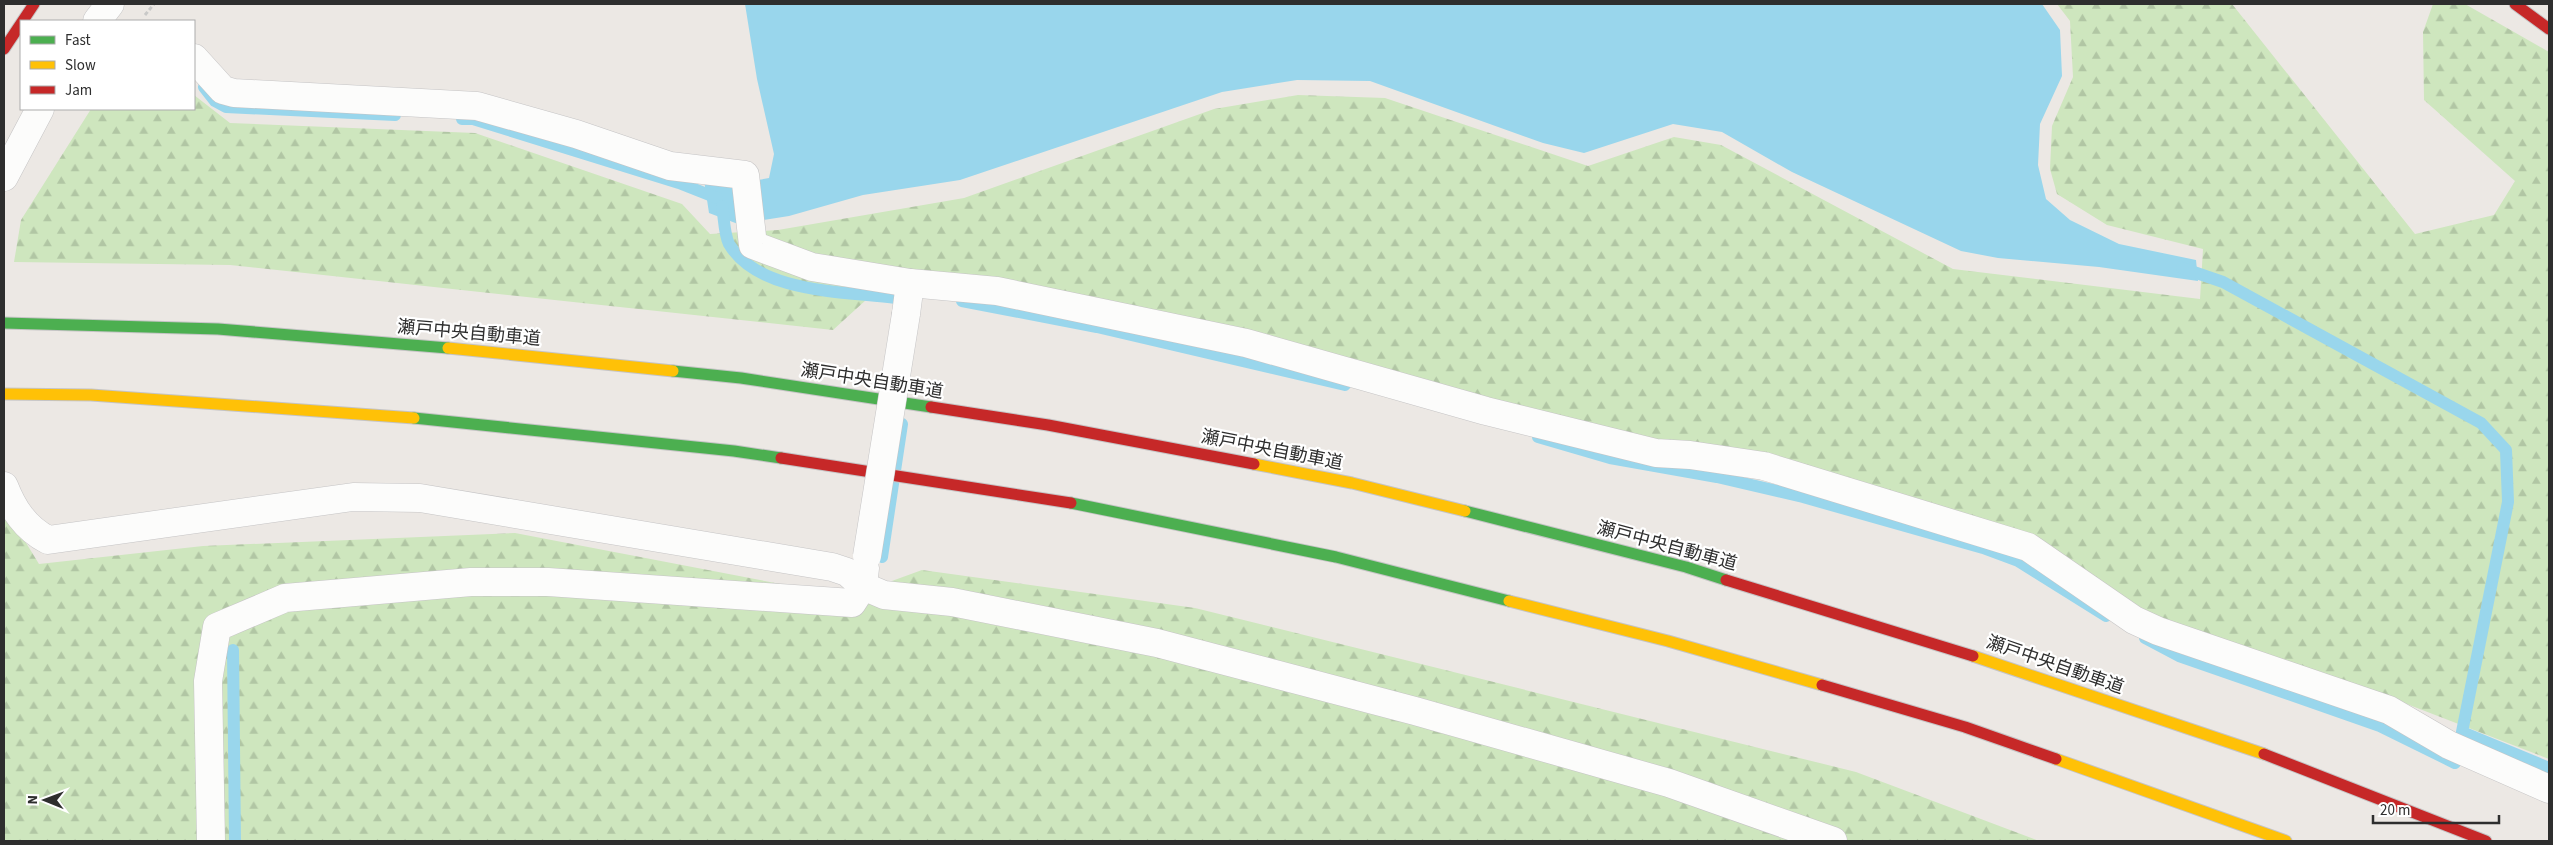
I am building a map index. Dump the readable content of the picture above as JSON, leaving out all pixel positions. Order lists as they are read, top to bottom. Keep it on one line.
{"streets":{"main road":["瀬戸中央自動車道"]},"legend":["Fast","Slow","Jam"],"scale_bar":"20 m","north":"left"}
